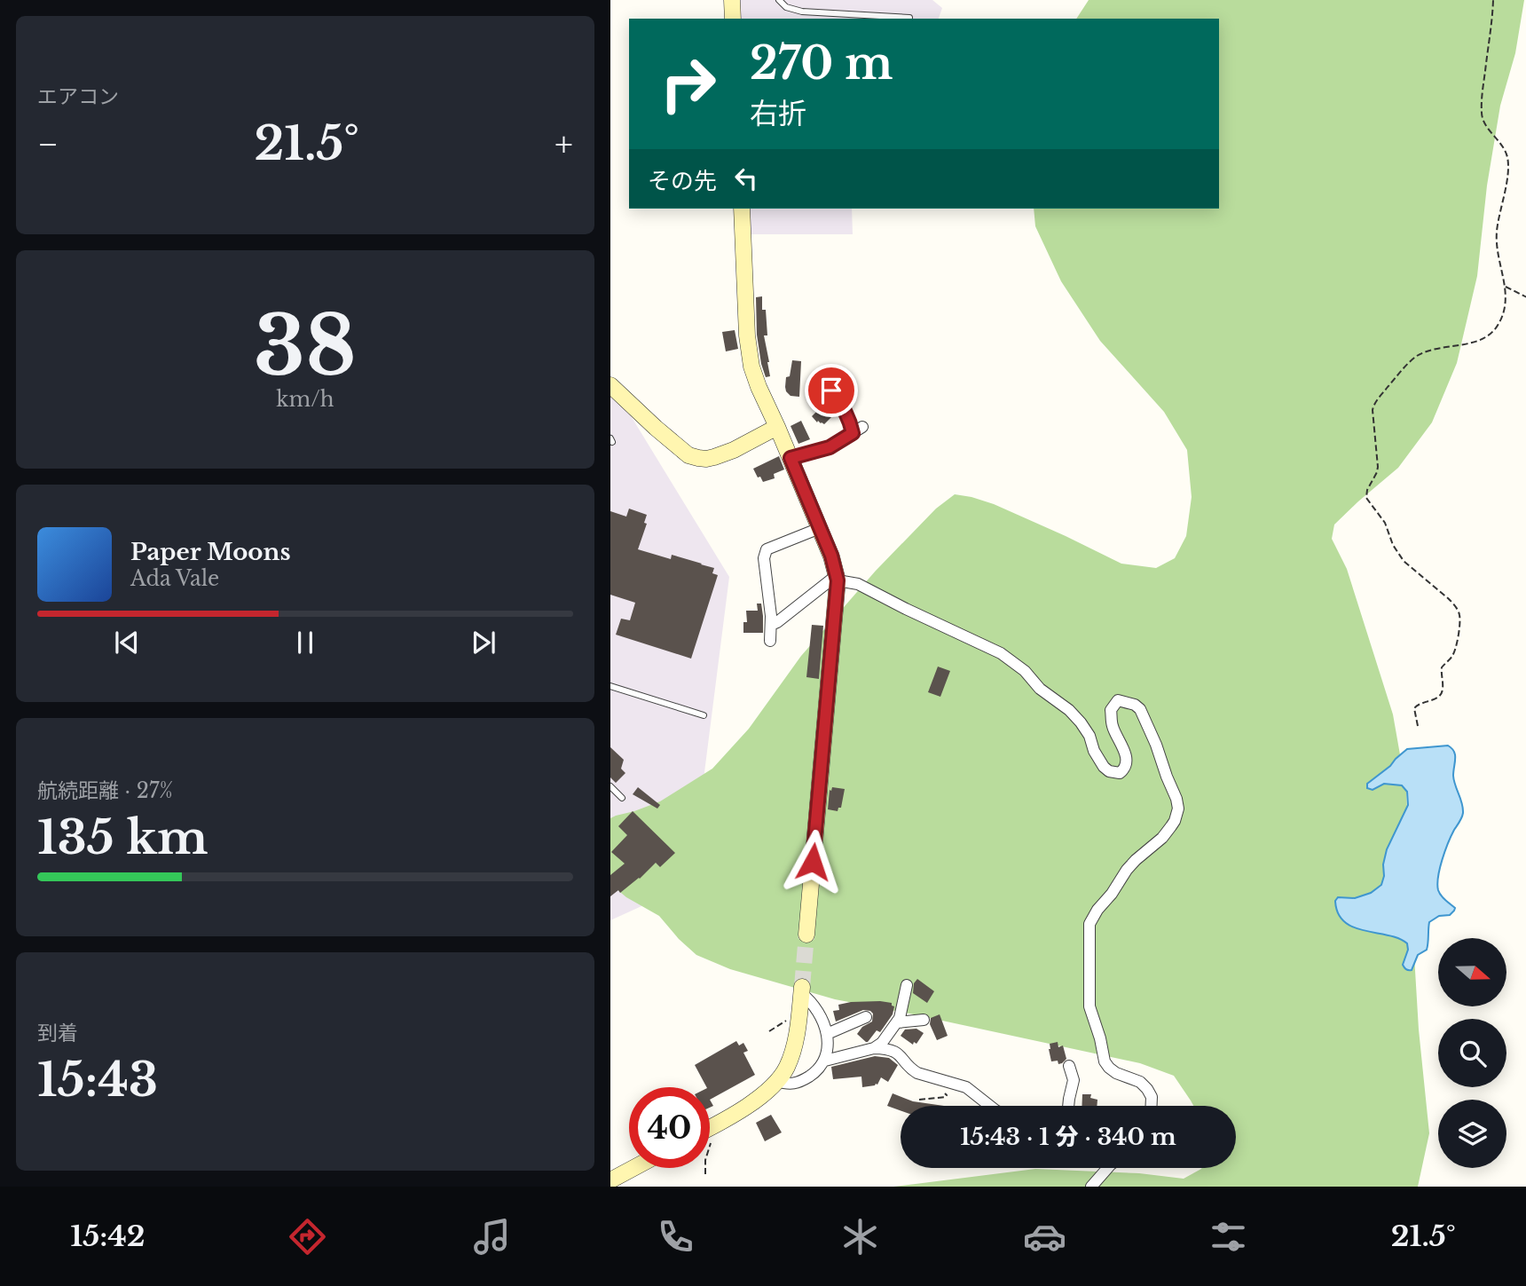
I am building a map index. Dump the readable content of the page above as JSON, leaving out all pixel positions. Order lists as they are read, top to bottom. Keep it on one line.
{"north":"right","page":{"tile":["エアコン",["38","km/h"],["航続距離 · 27%","135 km"],["到着","15:43"]],"turn":["270 m","右折"],"heat":["−","21.5°","+"],"then":"その先","song":["Paper Moons","Ada Vale"],"limit":"40","trip":"15:43 · 1 分 · 340 m","tabs":["15:42","21.5°"]}}
